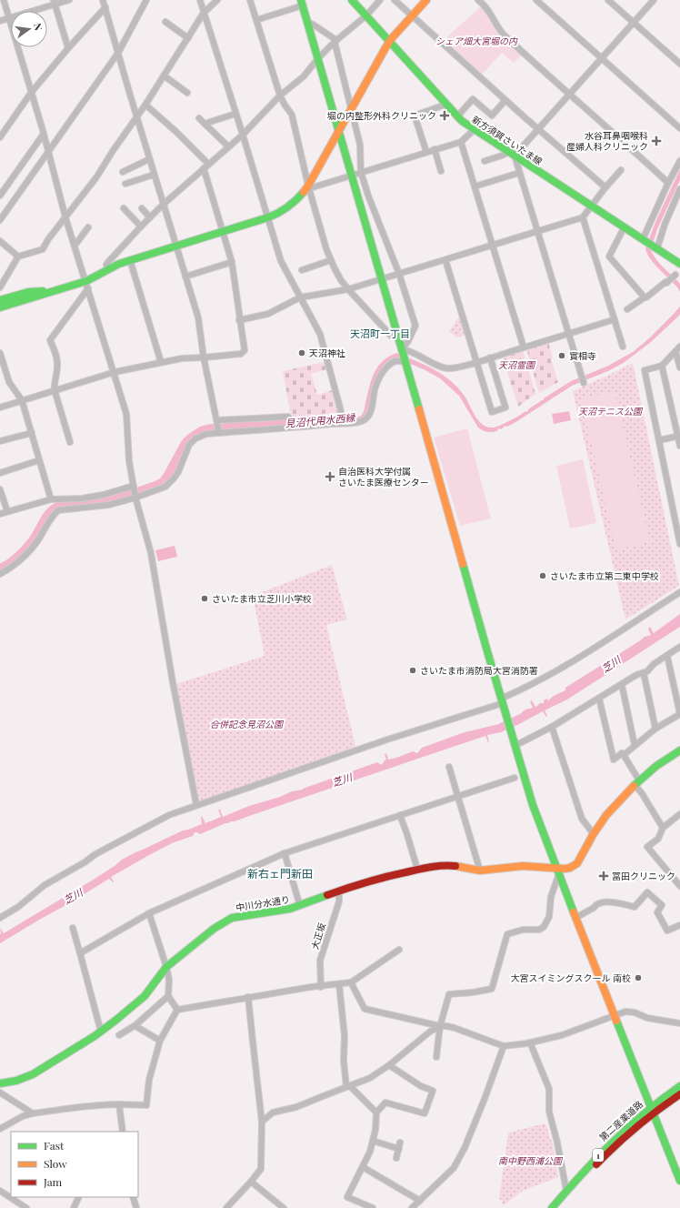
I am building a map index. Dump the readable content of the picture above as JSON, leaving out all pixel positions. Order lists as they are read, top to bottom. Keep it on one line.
{"streets":{"street":["新方須賀さいたま線","中川分水通り","大正坂","第二産業道路","1"]},"crossings":[["中川分水通り","大正坂"]],"districts":["天沼町一丁目","新右ェ門新田"],"water":["見沼代用水西縁","芝川"],"parks":["シェア畑大宮堀の内","天沼霊園","天沼テニス公園","合併記念見沼公園","南中野西浦公園"],"places":{"health":["堀の内整形外科クリニック","水谷耳鼻咽喉科 産婦人科クリニック","自治医科大学付属 さいたま医療センター","冨田クリニック"],"other":["天沼神社","實相寺","さいたま市立第二東中学校","さいたま市立芝川小学校","さいたま市消防局大宮消防署","大宮スイミングスクール 南校"]},"legend":["Fast","Slow","Jam"],"north":"right"}
